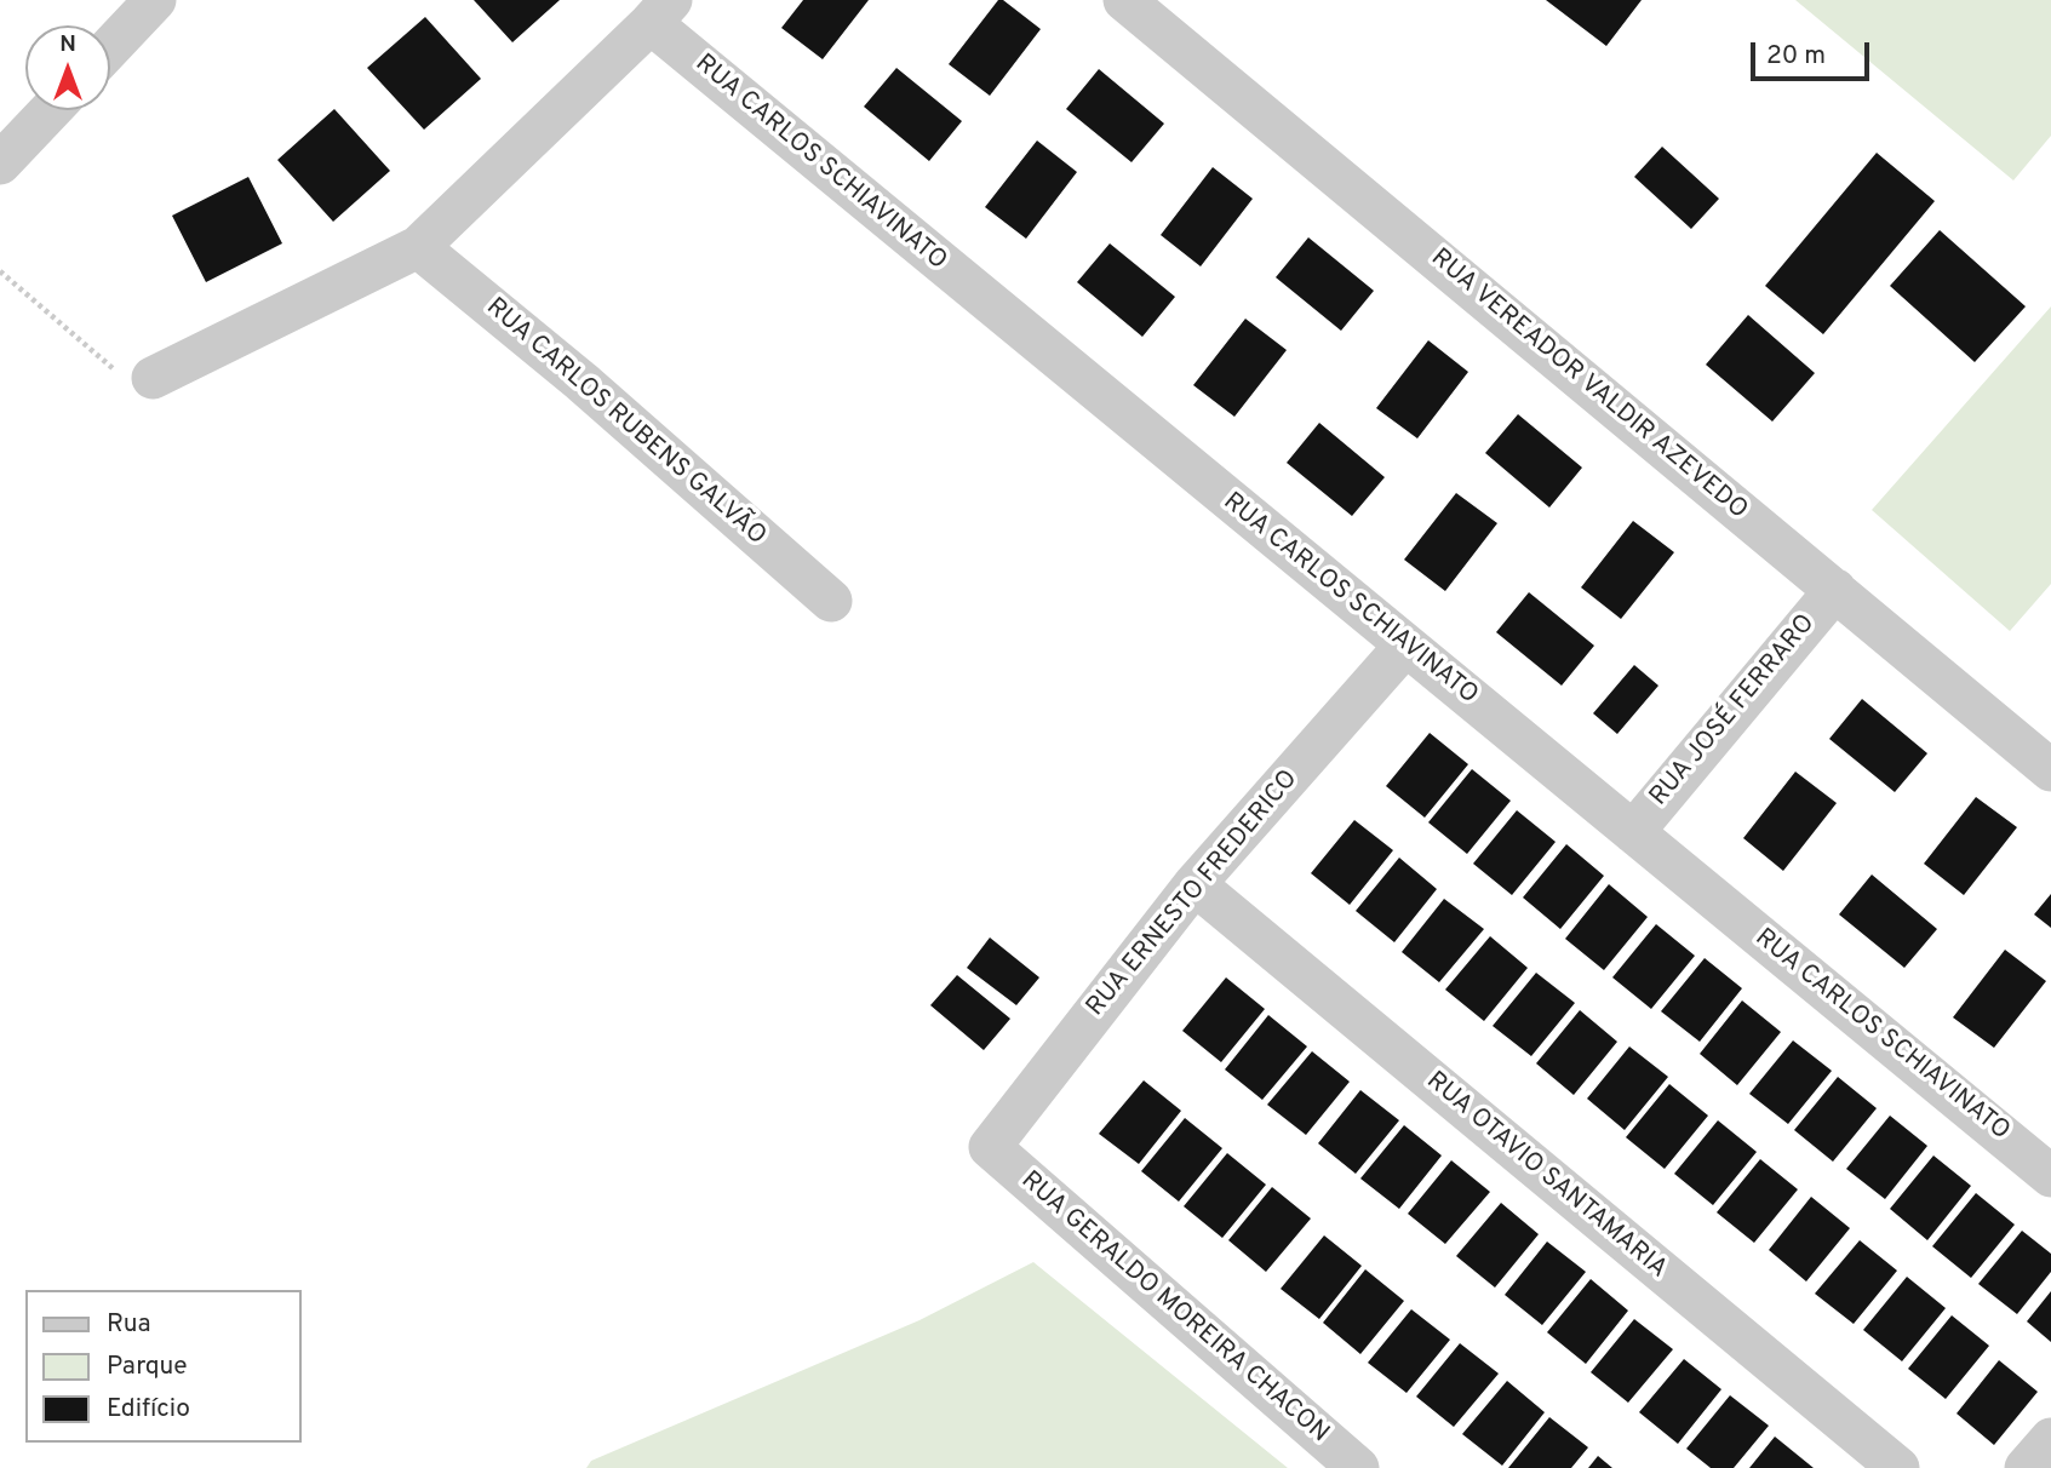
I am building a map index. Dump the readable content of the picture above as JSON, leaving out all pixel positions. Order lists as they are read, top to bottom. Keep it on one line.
{"streets":{"street":["RUA CARLOS SCHIAVINATO","RUA VEREADOR VALDIR AZEVEDO","RUA CARLOS RUBENS GALVÃO","RUA JOSÉ FERRARO","RUA ERNESTO FREDERICO","RUA OTAVIO SANTAMARIA","RUA GERALDO MOREIRA CHACON"]},"crossings":[["RUA CARLOS SCHIAVINATO","RUA JOSÉ FERRARO"],["RUA CARLOS SCHIAVINATO","RUA ERNESTO FREDERICO"],["RUA VEREADOR VALDIR AZEVEDO","RUA JOSÉ FERRARO"],["RUA ERNESTO FREDERICO","RUA OTAVIO SANTAMARIA"],["RUA ERNESTO FREDERICO","RUA GERALDO MOREIRA CHACON"]],"legend":["Rua","Parque","Edifício"],"scale_bar":"20 m","north":"top"}
